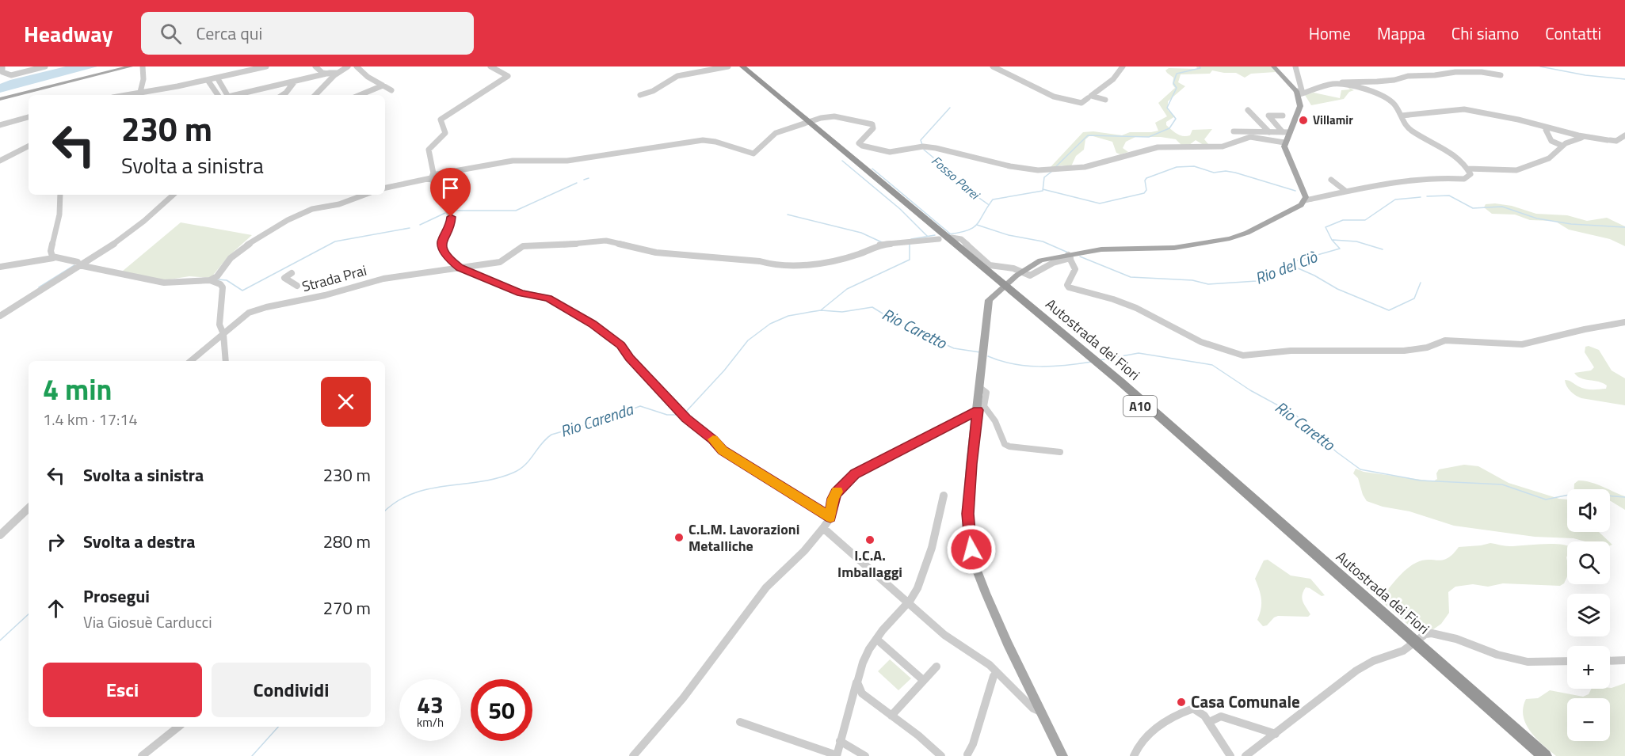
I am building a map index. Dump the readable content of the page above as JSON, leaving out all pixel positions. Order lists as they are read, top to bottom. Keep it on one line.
{"streets":{"highway":["Autostrada dei Fiori","A10"],"street":["Strada Prai"]},"water":["Fosso Parei","Rio del Ciò","Rio Caretto","Rio Carenda"],"places":["Villamir","C.L.M. Lavorazioni Metalliche","I.C.A. Imballaggi","Casa Comunale"],"page":{"header":"Headway","search":"Cerca qui","nav":["Home","Mappa","Chi siamo","Contatti"],"turn":["230 m","Svolta a sinistra"],"heading":["4 min","1.4 km · 17:14"],"list":[{"name":"Svolta a sinistra","value":"230 m"},{"name":"Svolta a destra","value":"280 m"},{"name":"Prosegui","note":"Via Giosuè Carducci","value":"270 m"}],"map_buttons":["+","−"],"buttons":["Esci","Condividi"],"speed":"43 km/h","limit":"50"}}
